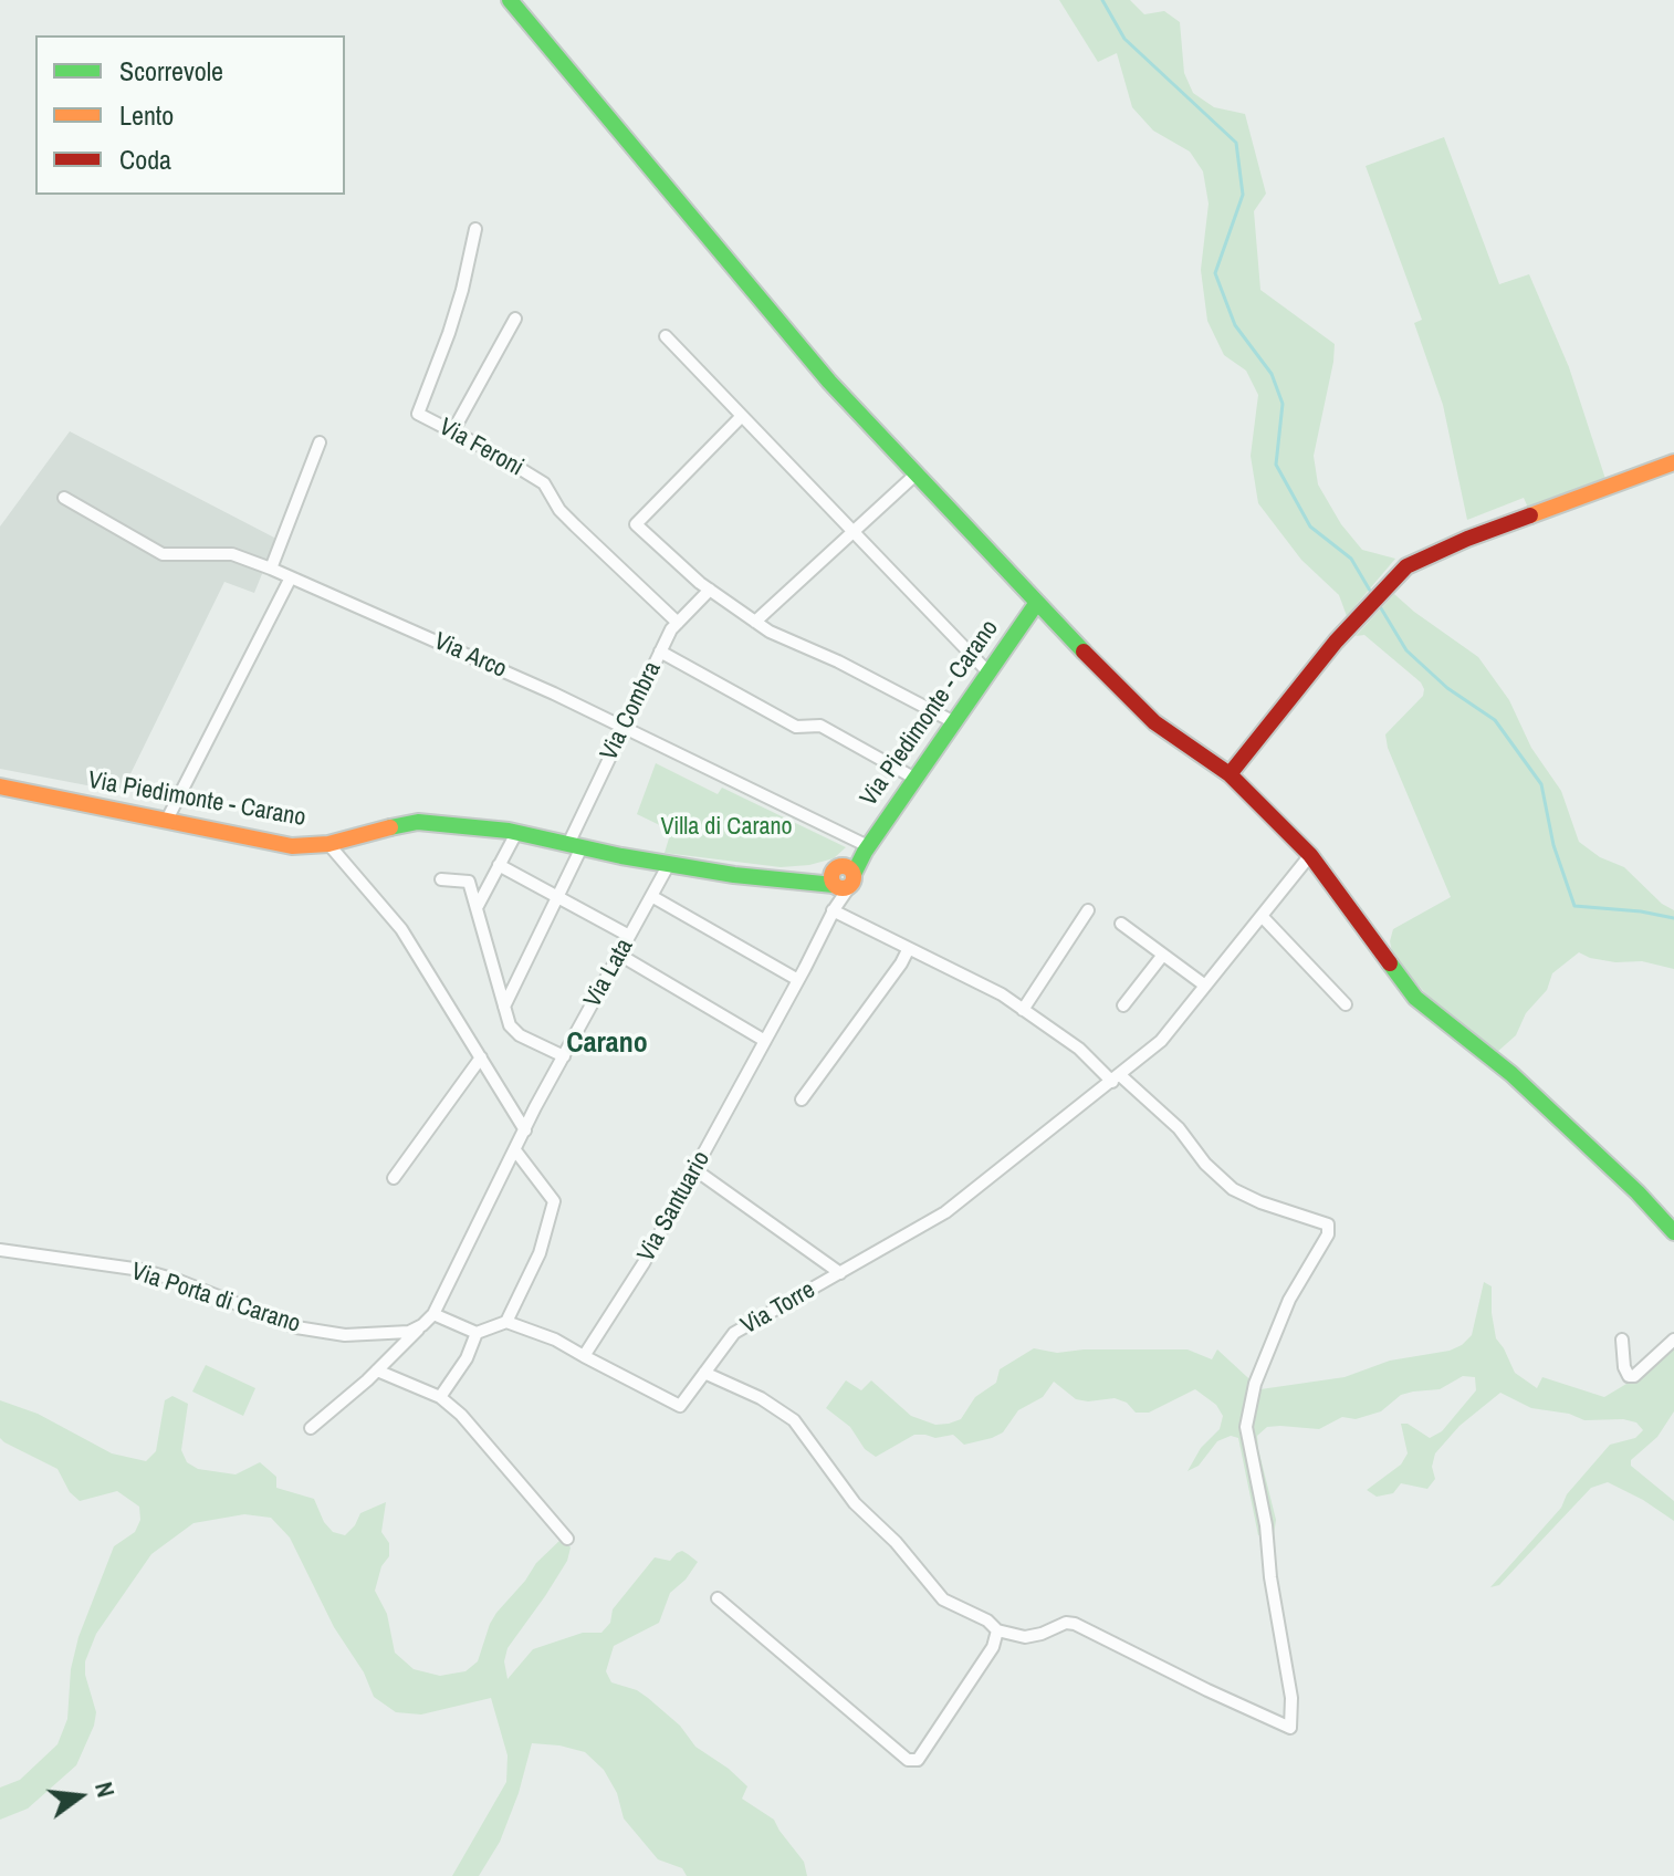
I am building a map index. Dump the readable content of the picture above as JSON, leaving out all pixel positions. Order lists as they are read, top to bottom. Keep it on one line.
{"streets":{"street":["Via Feroni","Via Arco","Via Combra","Via Piedimonte - Carano","Via Lata","Via Santuario","Via Porta di Carano","Via Torre"]},"crossings":[["Via Feroni","Via Combra"],["Via Arco","Via Combra"],["Via Arco","Via Piedimonte - Carano"],["Via Combra","Via Piedimonte - Carano"],["Via Piedimonte - Carano","Via Lata"],["Via Piedimonte - Carano","Via Santuario"],["Via Santuario","Via Torre"]],"districts":["Carano"],"parks":["Villa di Carano"],"legend":["Scorrevole","Lento","Coda"],"north":"right"}
